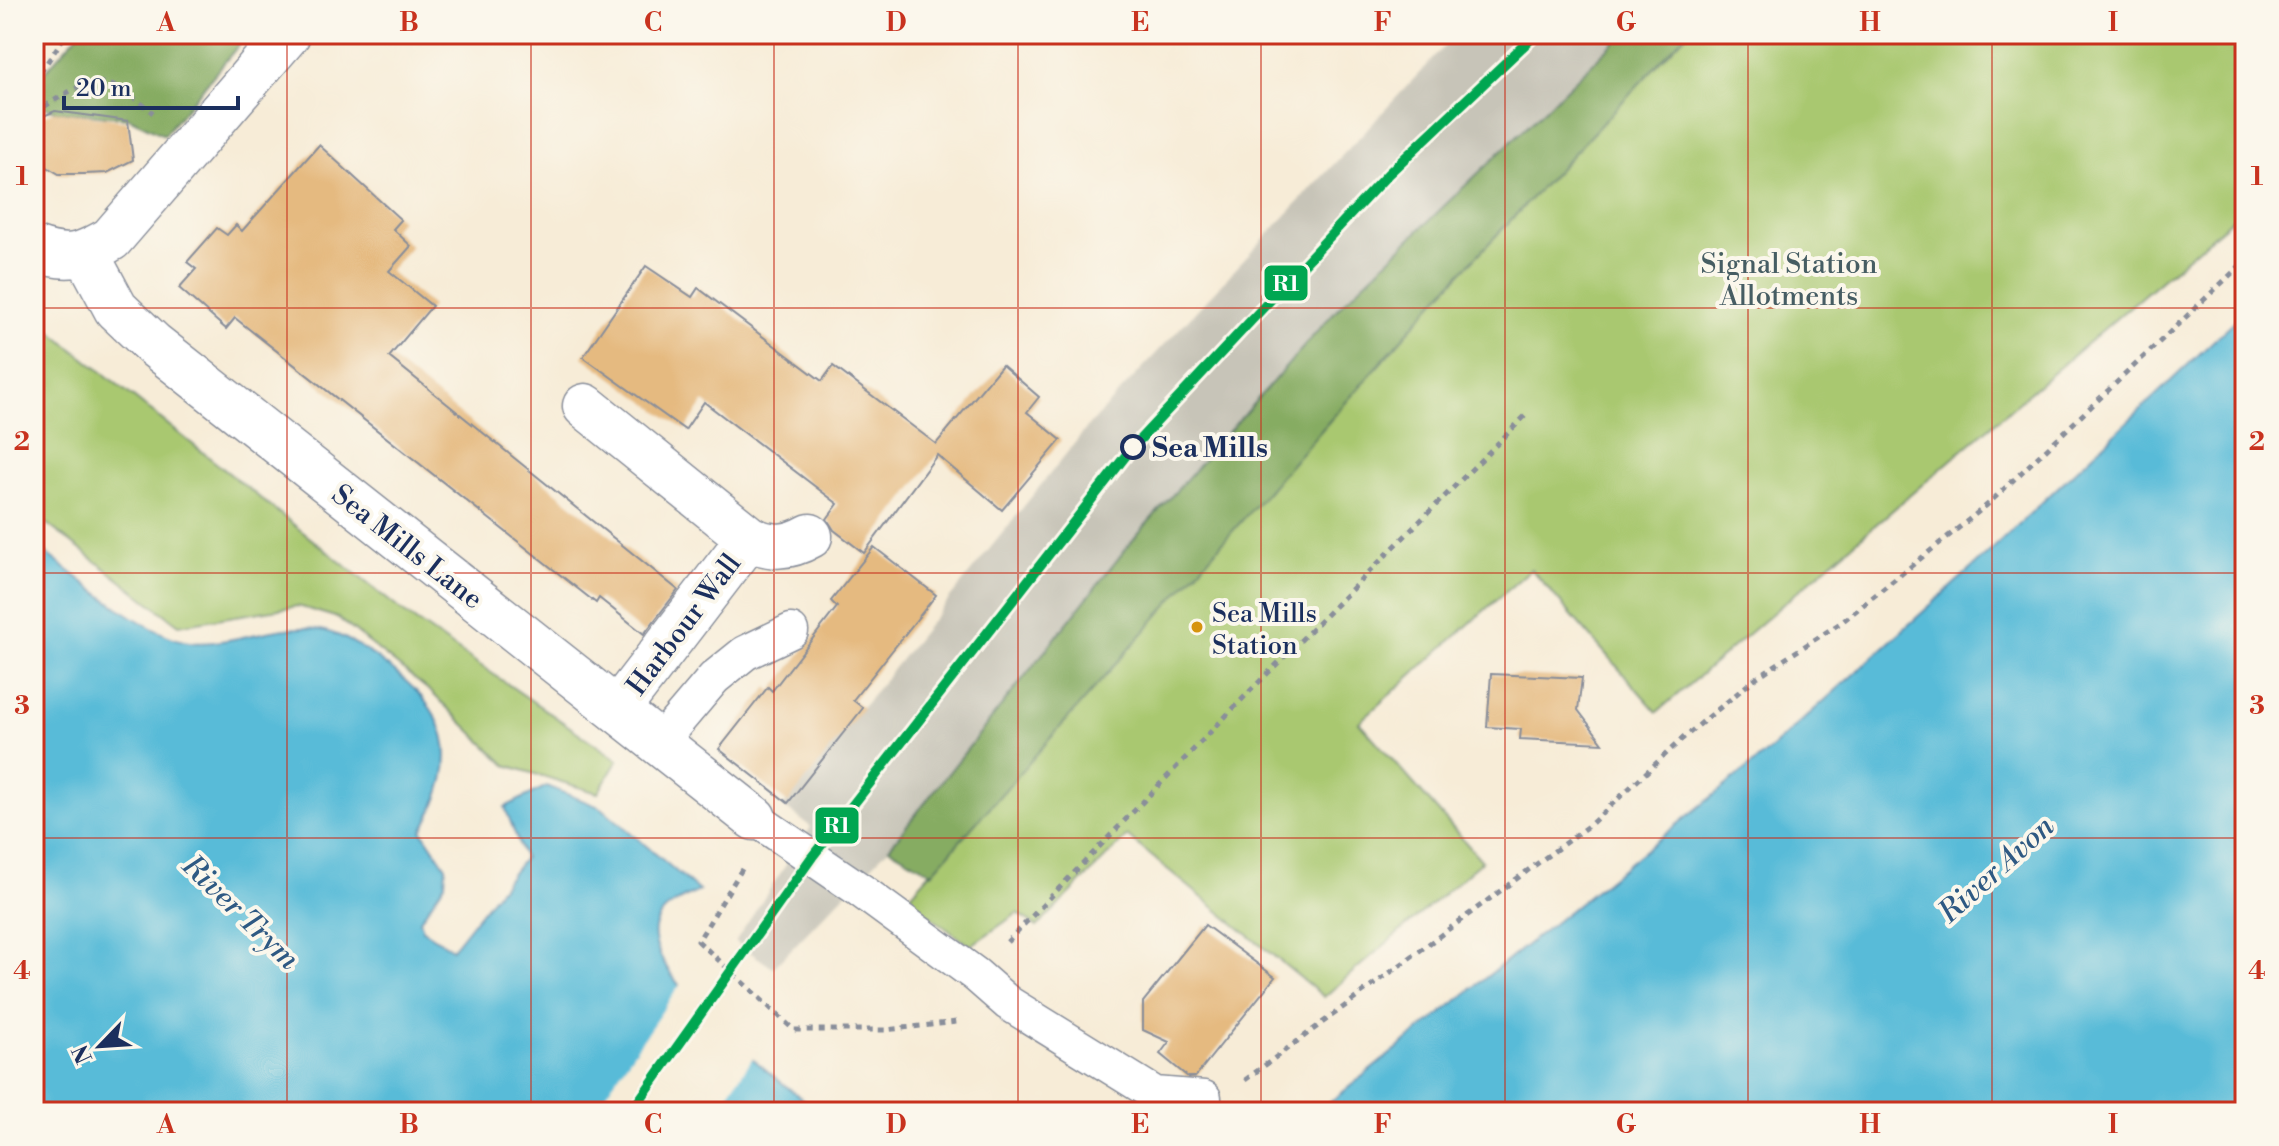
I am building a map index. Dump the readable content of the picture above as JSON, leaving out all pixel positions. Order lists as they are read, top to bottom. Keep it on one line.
{"streets":{"street":["Sea Mills Lane","Harbour Wall"]},"crossings":[["Sea Mills Lane","Harbour Wall"]],"water":["River Avon","River Trym"],"parks":["Signal Station Allotments"],"places":["Sea Mills","Sea Mills Station"],"lines":["transit line R1"],"scale_bar":"20 m","north":"bottom left","grid":{"columns":["A","B","C","D","E","F","G","H","I"],"rows":["1","2","3","4"]}}
